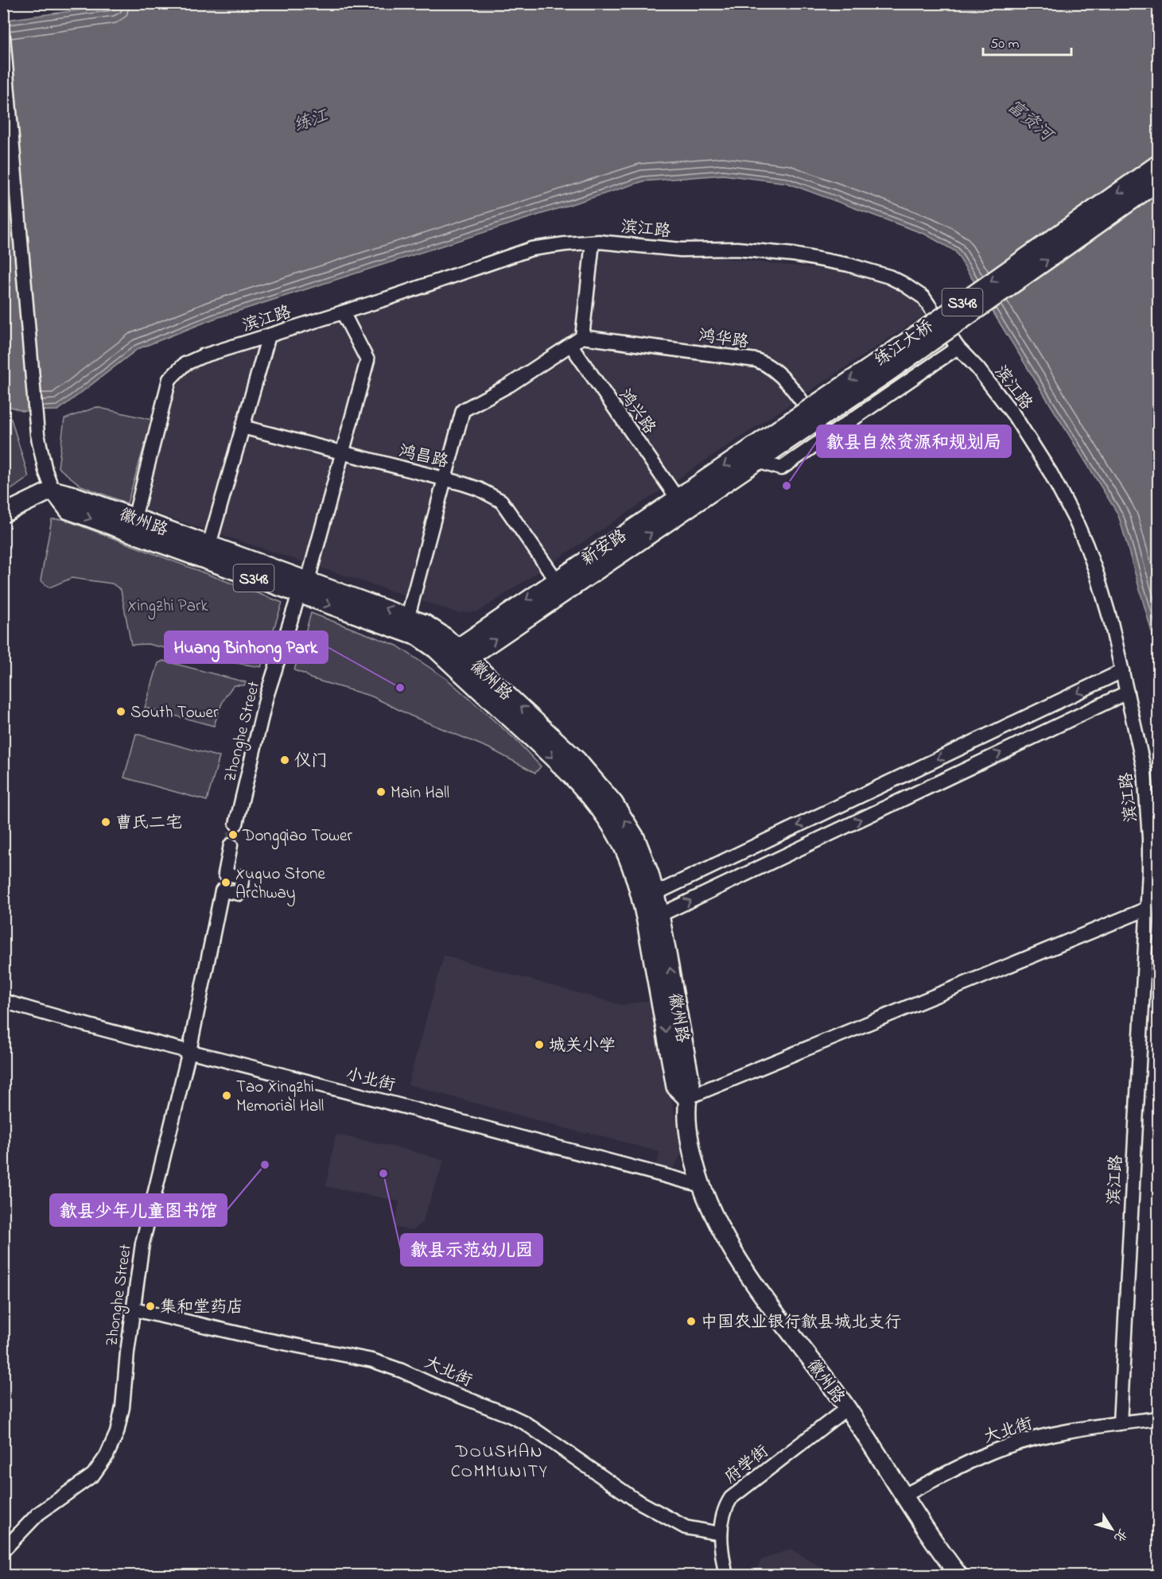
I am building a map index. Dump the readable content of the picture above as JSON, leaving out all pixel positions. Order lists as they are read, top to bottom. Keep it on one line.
{"streets":{"main road":["S348","练江大桥","徽州路","新安路"],"street":["滨江路","鸿华路","鸿兴路","鸿昌路","Zhonghe Street","小北街","大北街","府学街"]},"crossings":[["滨江路","徽州路"],["滨江路","Zhonghe Street"],["滨江路","大北街"],["练江大桥","新安路"],["鸿兴路","新安路"],["鸿昌路","新安路"],["鸿昌路","Zhonghe Street"],["徽州路","新安路"],["徽州路","Zhonghe Street"],["徽州路","小北街"],["徽州路","大北街"],["徽州路","府学街"],["Zhonghe Street","小北街"],["Zhonghe Street","大北街"],["大北街","府学街"]],"districts":["DOUSHAN COMMUNITY"],"water":["练江","富资河"],"parks":["Xingzhi Park"],"places":["歙县自然资源和规划局","Huang Binhong Park","South Tower","仪门","Main Hall","曹氏二宅","Dongqiao Tower","Xuguo Stone Archway","城关小学","Tao Xingzhi Memorial Hall","歙县少年儿童图书馆","歙县示范幼儿园","集和堂药店","中国农业银行歙县城北支行"],"scale_bar":"50 m","north":"bottom right"}
